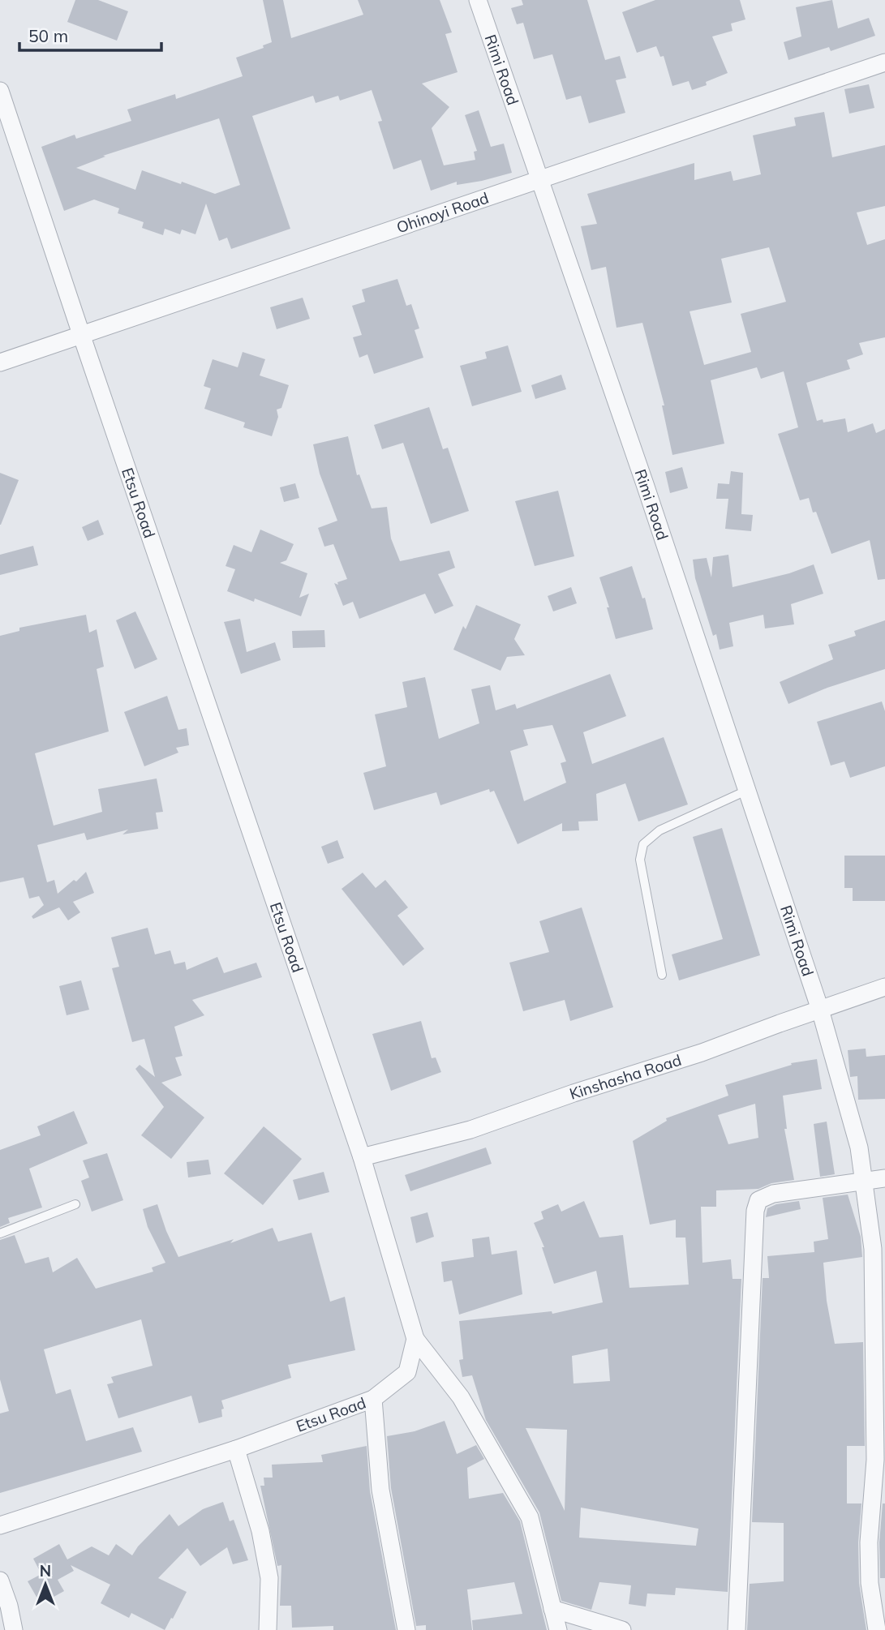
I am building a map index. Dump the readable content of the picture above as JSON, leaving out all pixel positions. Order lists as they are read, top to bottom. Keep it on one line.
{"streets":{"street":["Rimi Road","Ohinoyi Road","Etsu Road","Kinshasha Road"]},"crossings":[["Rimi Road","Ohinoyi Road"],["Rimi Road","Kinshasha Road"],["Ohinoyi Road","Etsu Road"],["Etsu Road","Kinshasha Road"]],"scale_bar":"50 m","north":"top"}
